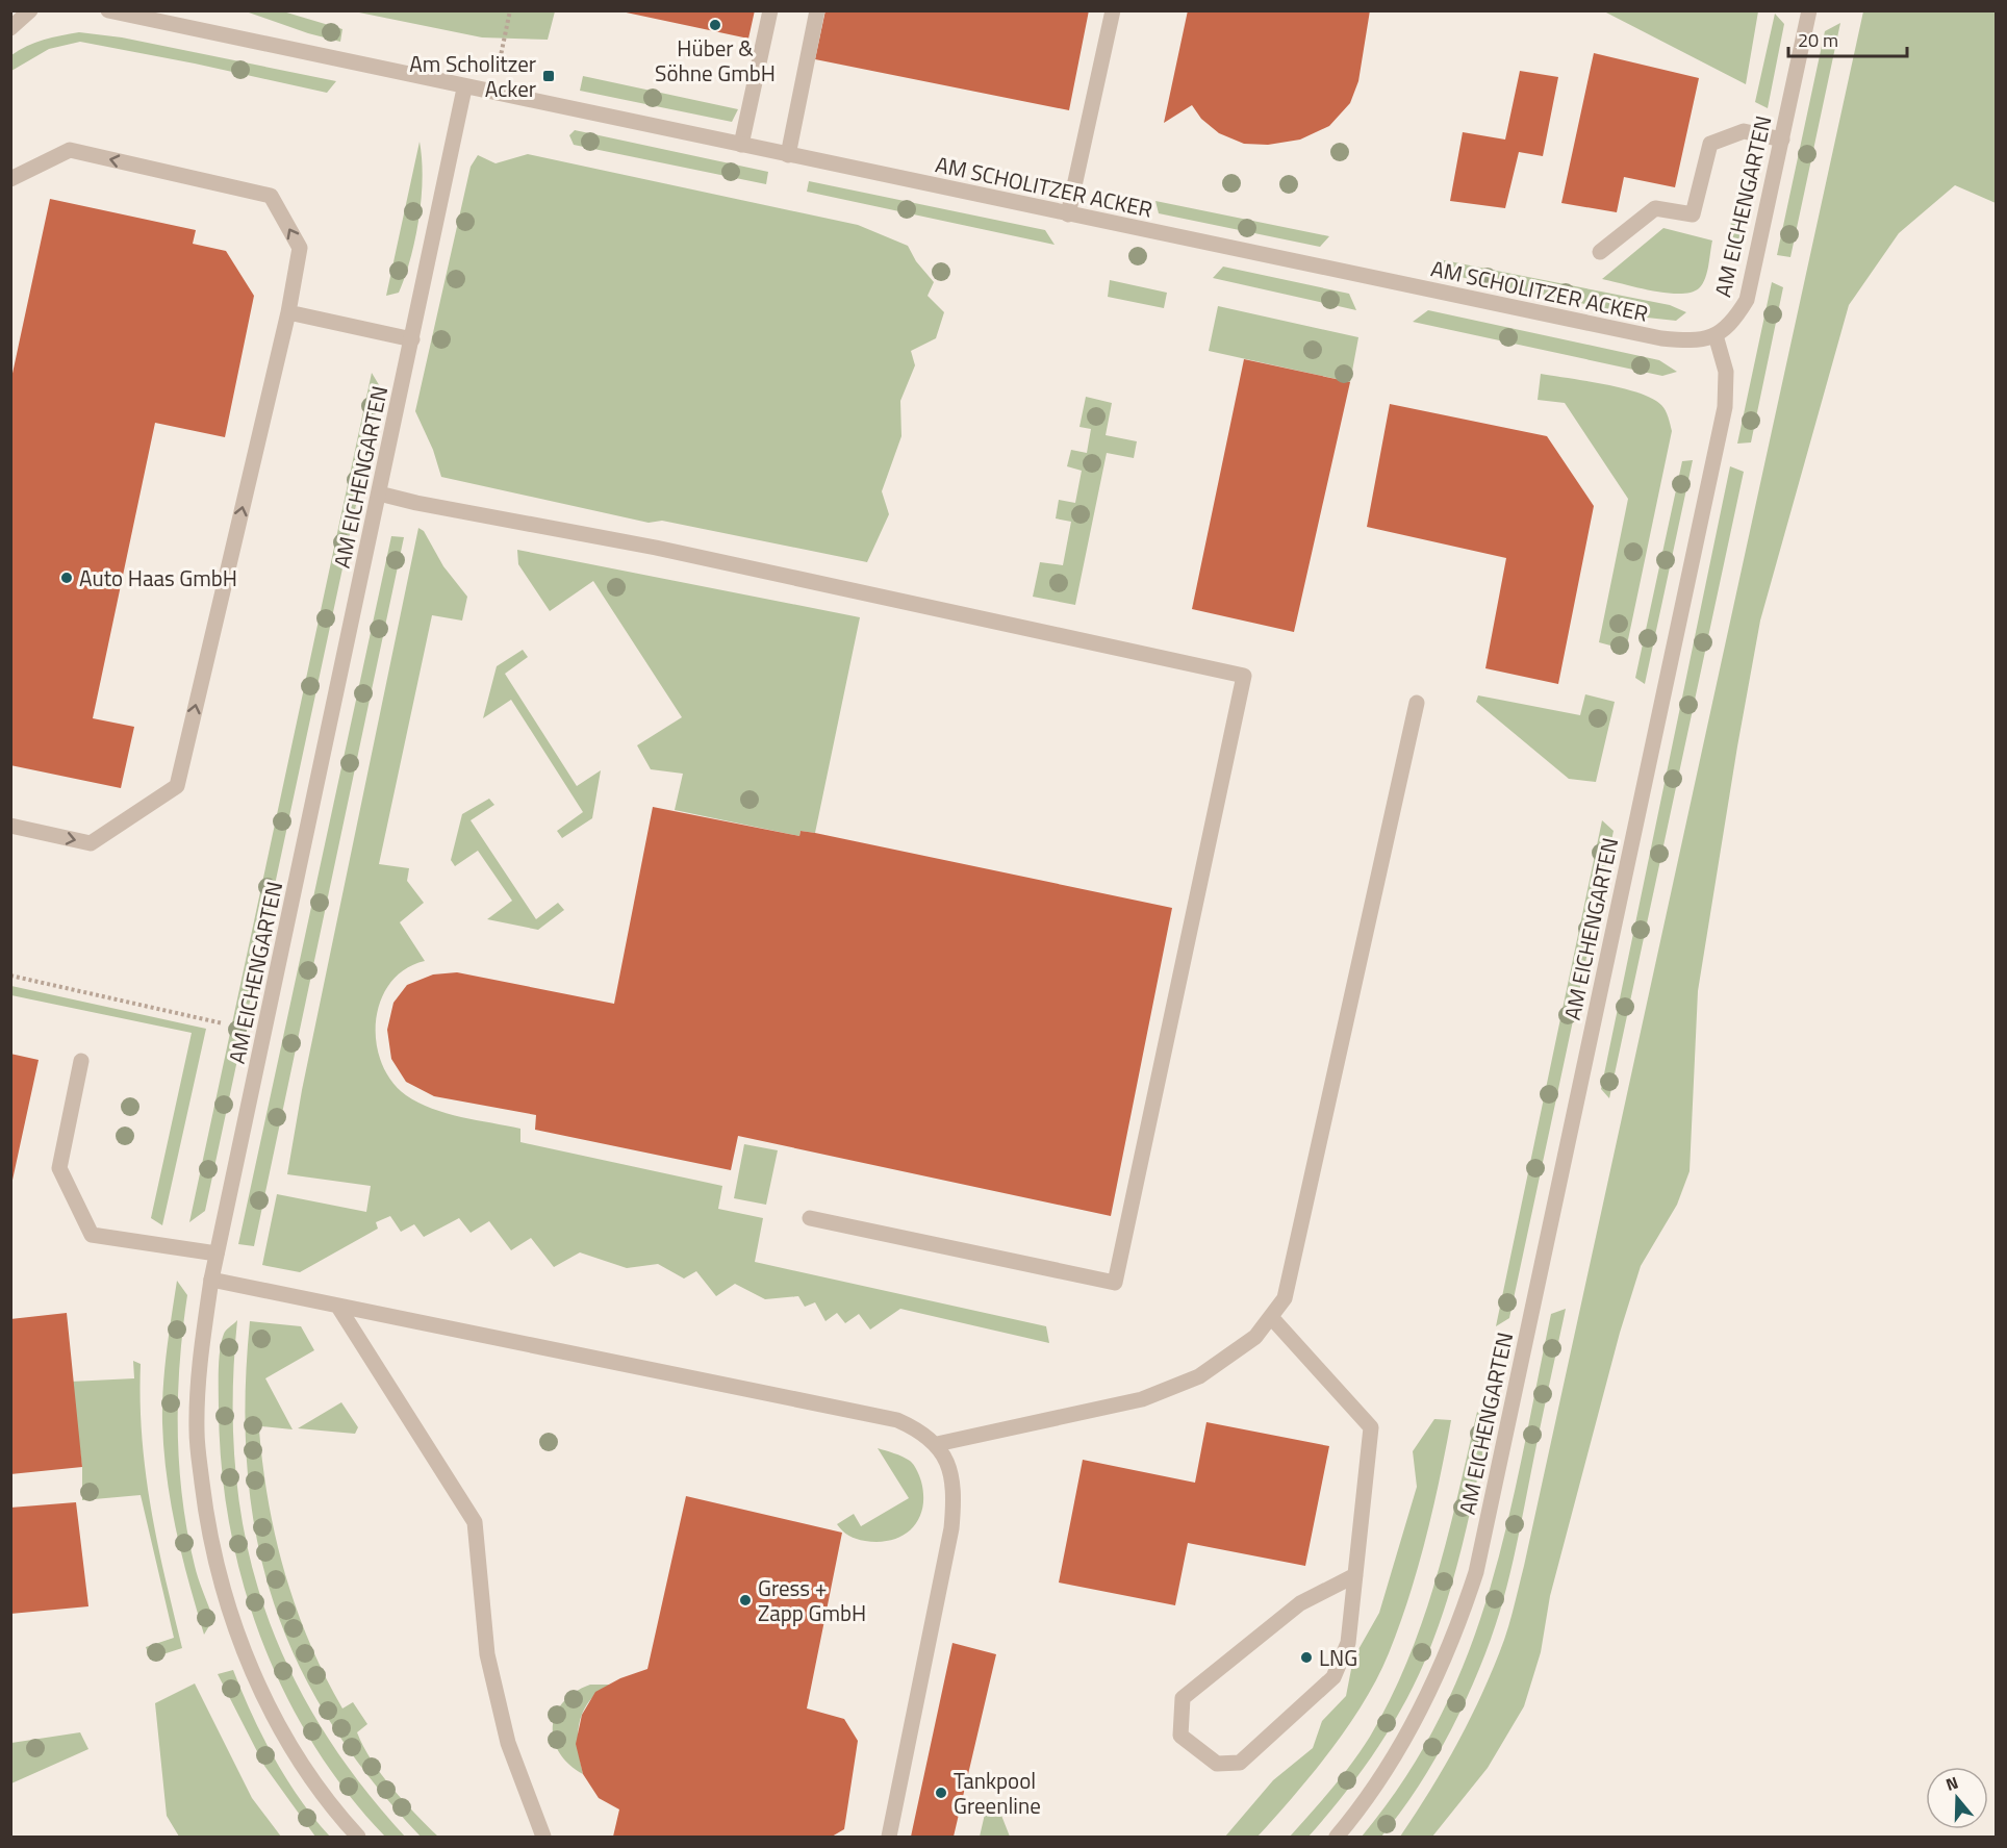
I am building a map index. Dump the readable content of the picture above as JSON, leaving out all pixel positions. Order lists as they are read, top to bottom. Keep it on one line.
{"streets":{"street":["AM SCHOLITZER ACKER","AM EICHENGARTEN"]},"crossings":[["AM SCHOLITZER ACKER","AM EICHENGARTEN"]],"places":{"other":["Hüber & Söhne GmbH","Auto Haas GmbH","Gress + Zapp GmbH","LNG","Tankpool Greenline"],"transit":["Am Scholitzer Acker"]},"scale_bar":"20 m","north":"top"}
